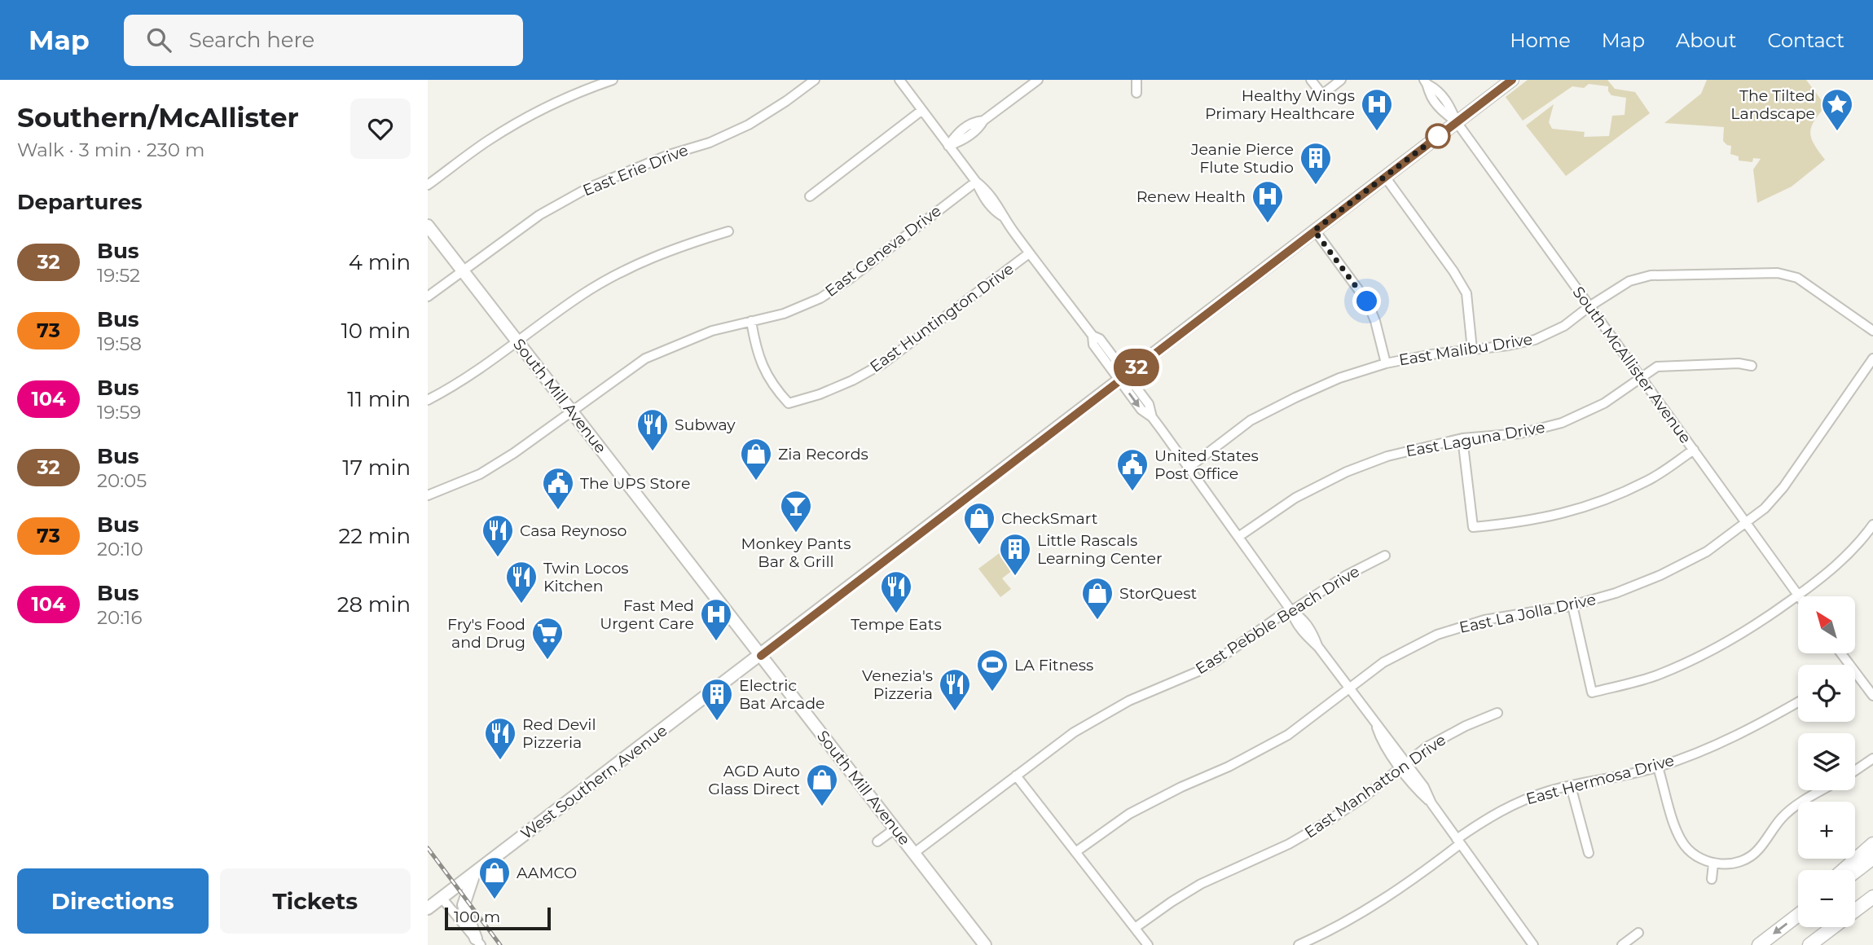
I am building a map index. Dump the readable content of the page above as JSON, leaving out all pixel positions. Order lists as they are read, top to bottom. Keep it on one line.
{"streets":{"main road":["South Mill Avenue","West Southern Avenue"],"street":["East Erie Drive","East Geneva Drive","East Huntington Drive","East Malibu Drive","South McAllister Avenue","East Laguna Drive","East La Jolla Drive","East Pebble Beach Drive","East Hermosa Drive","East Manhatton Drive"]},"crossings":[["East Erie Drive","South Mill Avenue"],["East Geneva Drive","East Huntington Drive"],["East Geneva Drive","South Mill Avenue"],["East Malibu Drive","South McAllister Avenue"],["South McAllister Avenue","East Laguna Drive"],["South McAllister Avenue","East La Jolla Drive"],["South McAllister Avenue","West Southern Avenue"],["South Mill Avenue","East Pebble Beach Drive"],["South Mill Avenue","West Southern Avenue"]],"places":{"hospital":["Healthy Wings Primary Healthcare","Renew Health","Fast Med Urgent Care"],"place":["The Tilted Landscape"],"building":["Jeanie Pierce Flute Studio","Little Rascals Learning Center","Electric Bat Arcade"],"restaurant":["Subway","Casa Reynoso","Twin Locos Kitchen","Tempe Eats","Venezia's Pizzeria","Red Devil Pizzeria"],"shop":["Zia Records","CheckSmart","StorQuest","AGD Auto Glass Direct","AAMCO"],"public building":["United States Post Office","The UPS Store"],"bar":["Monkey Pants Bar & Grill"],"supermarket":["Fry's Food and Drug"],"sports":["LA Fitness"]},"lines":["bus line 32"],"scale_bar":"100 m","north":"top left","page":{"header":"Map","search":"Search here","nav":["Home","Map","About","Contact"],"heading":[["Southern/McAllister","Walk · 3 min · 230 m"],"Departures"],"on_map":"32","list":[{"mark":"32","name":"Bus","note":"19:52","value":"4 min"},{"mark":"73","name":"Bus","note":"19:58","value":"10 min"},{"mark":"104","name":"Bus","note":"19:59","value":"11 min"},{"mark":"32","name":"Bus","note":"20:05","value":"17 min"},{"mark":"73","name":"Bus","note":"20:10","value":"22 min"},{"mark":"104","name":"Bus","note":"20:16","value":"28 min"}],"map_buttons":["+","−"],"buttons":["Directions","Tickets"],"scale":"100 m"}}
